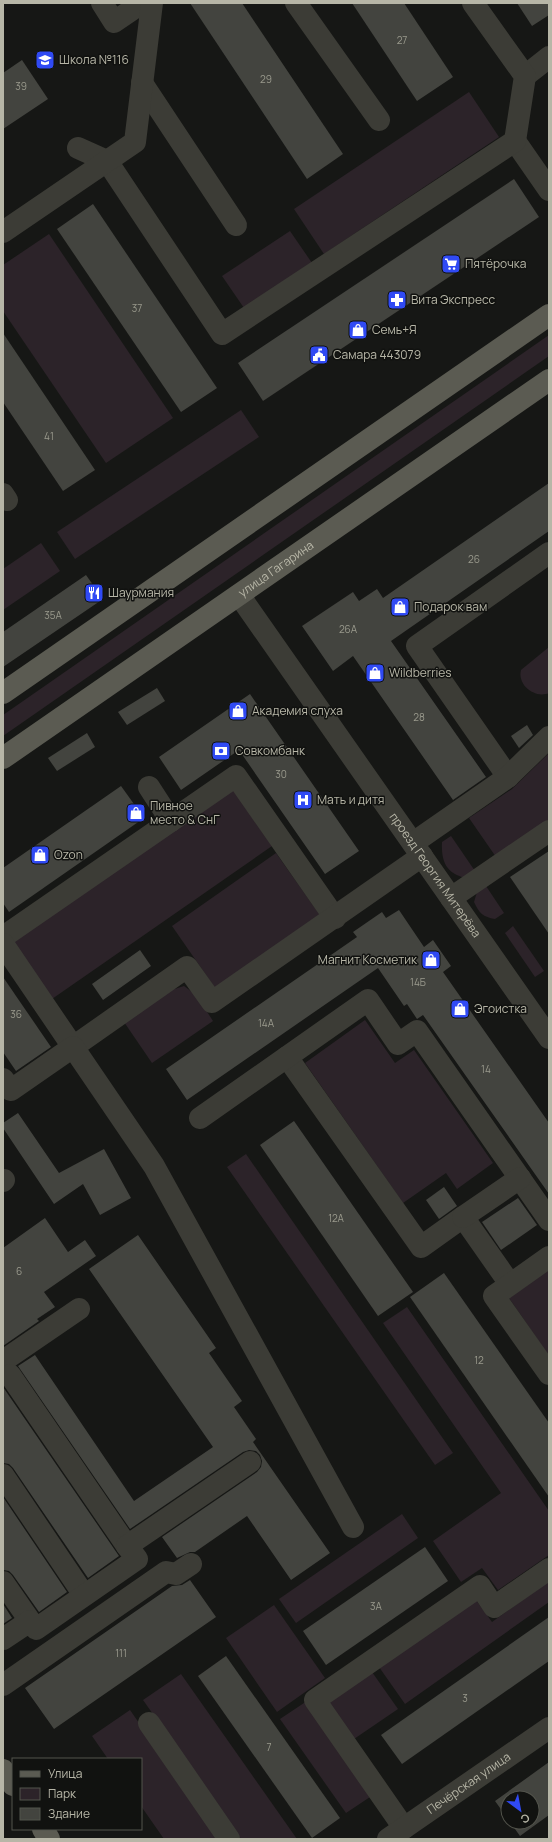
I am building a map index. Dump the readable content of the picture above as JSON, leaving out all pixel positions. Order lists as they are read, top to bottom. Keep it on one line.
{"streets":{"main road":["улица Гагарина"],"street":["проезд Георгия Митерёва","Печёрская улица"]},"crossings":[["улица Гагарина","проезд Георгия Митерёва"]],"places":{"school or university":["Школа №116"],"supermarket":["Пятёрочка"],"pharmacy":["Вита Экспресс"],"shop":["Семь+Я","Подарок вам","Wildberries","Академия слуха","Пивное место & СнГ","Ozon","Магнит Косметик","Эгоистка"],"public building":["Самара 443079"],"restaurant":["Шаурмания"],"bank":["Совкомбанк"],"hospital":["Мать и дитя"]},"house_numbers":["27","29","39","37","41","26","35А","26А","28","30","14Б","36","14А","14","12А","6","12","3А","111","3","7"],"legend":["Улица","Парк","Здание"],"north":"bottom right"}
